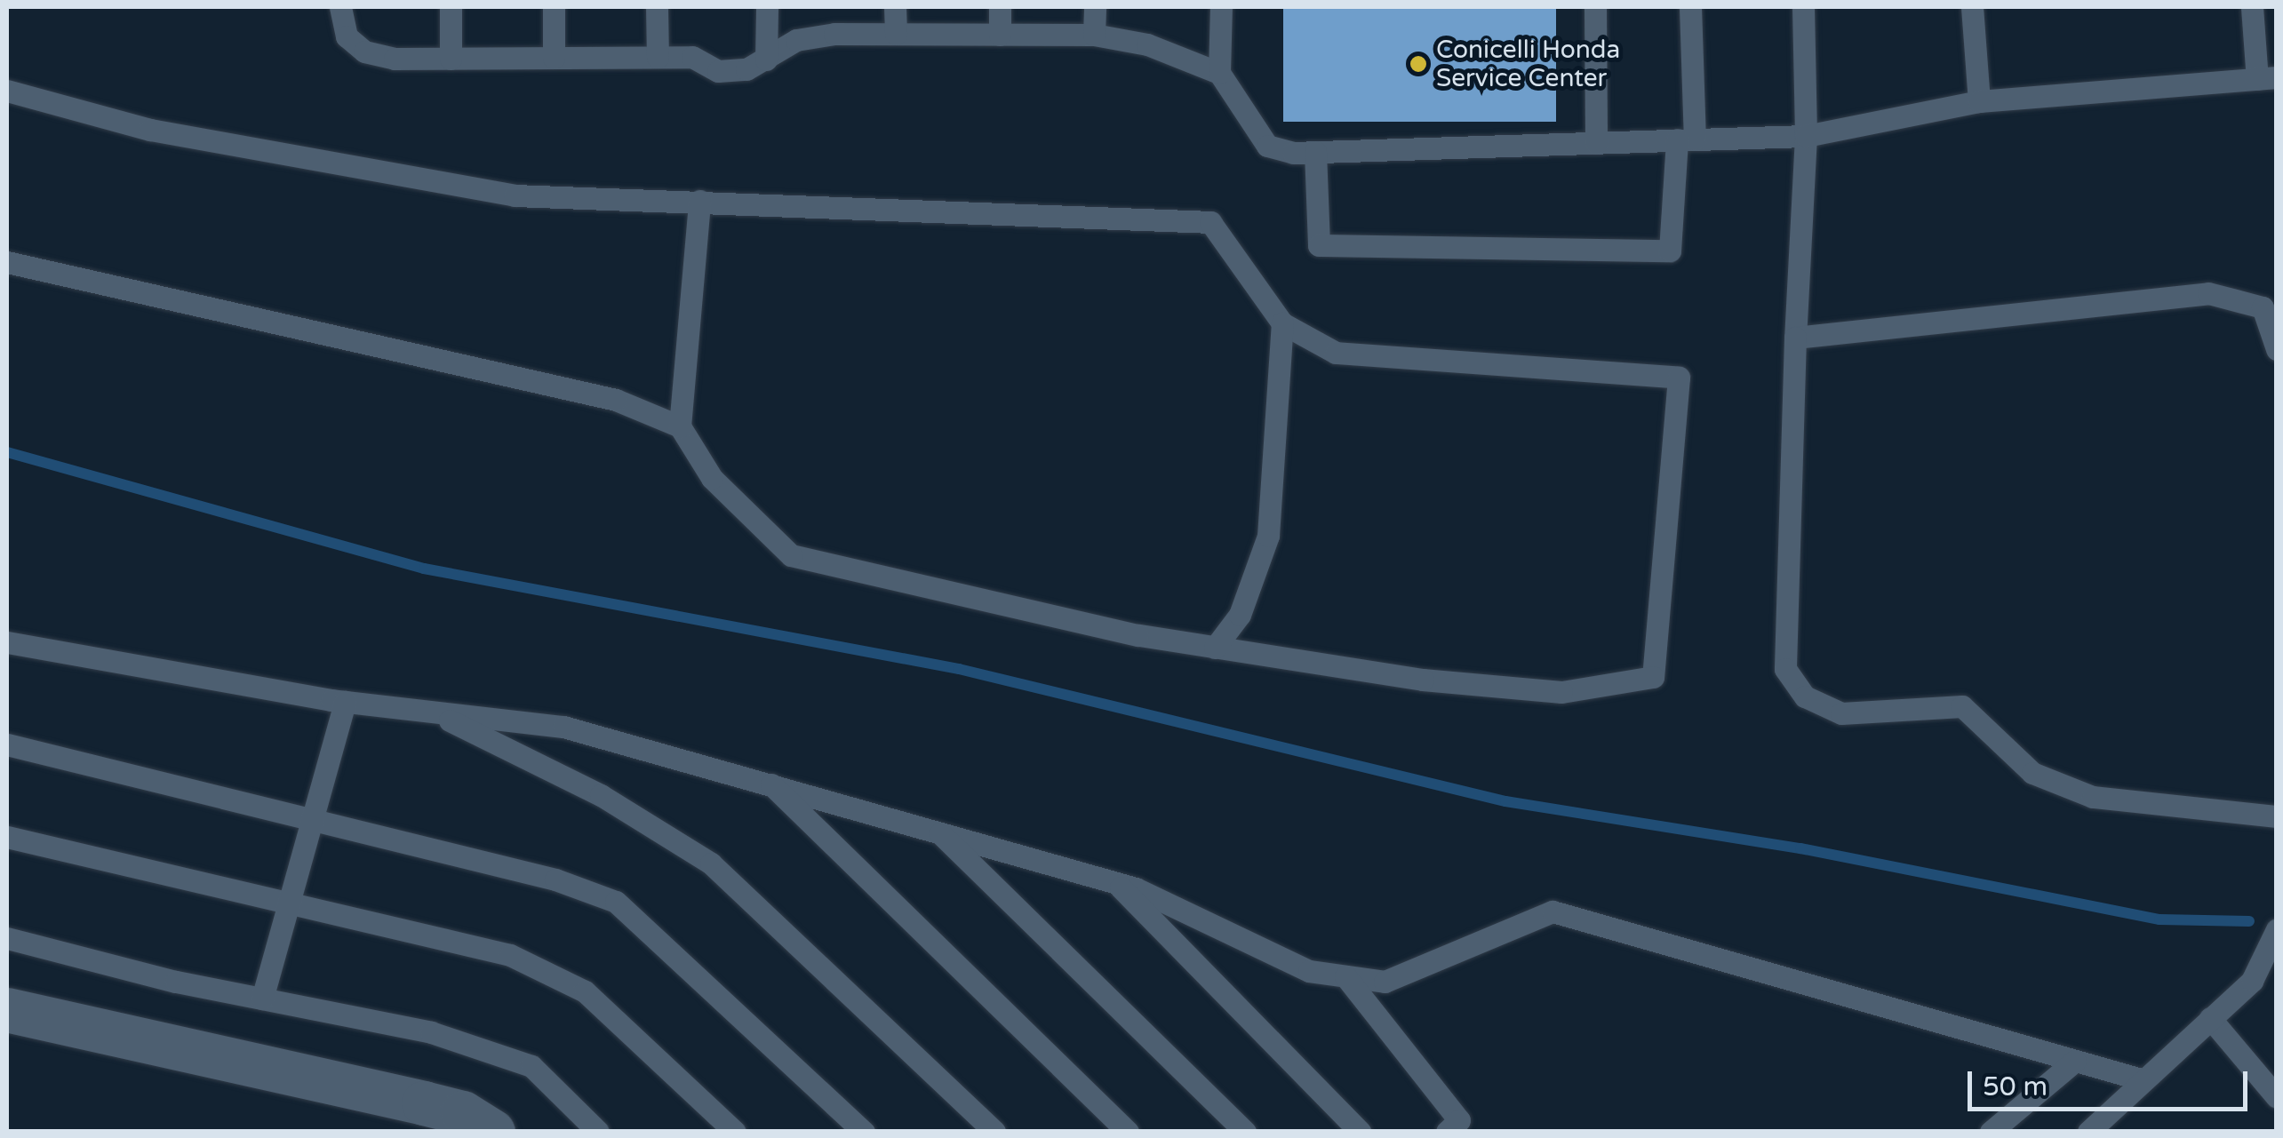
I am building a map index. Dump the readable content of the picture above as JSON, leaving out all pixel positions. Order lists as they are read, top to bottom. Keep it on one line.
{"places":["Conicelli Honda Service Center"],"scale_bar":"50 m"}
